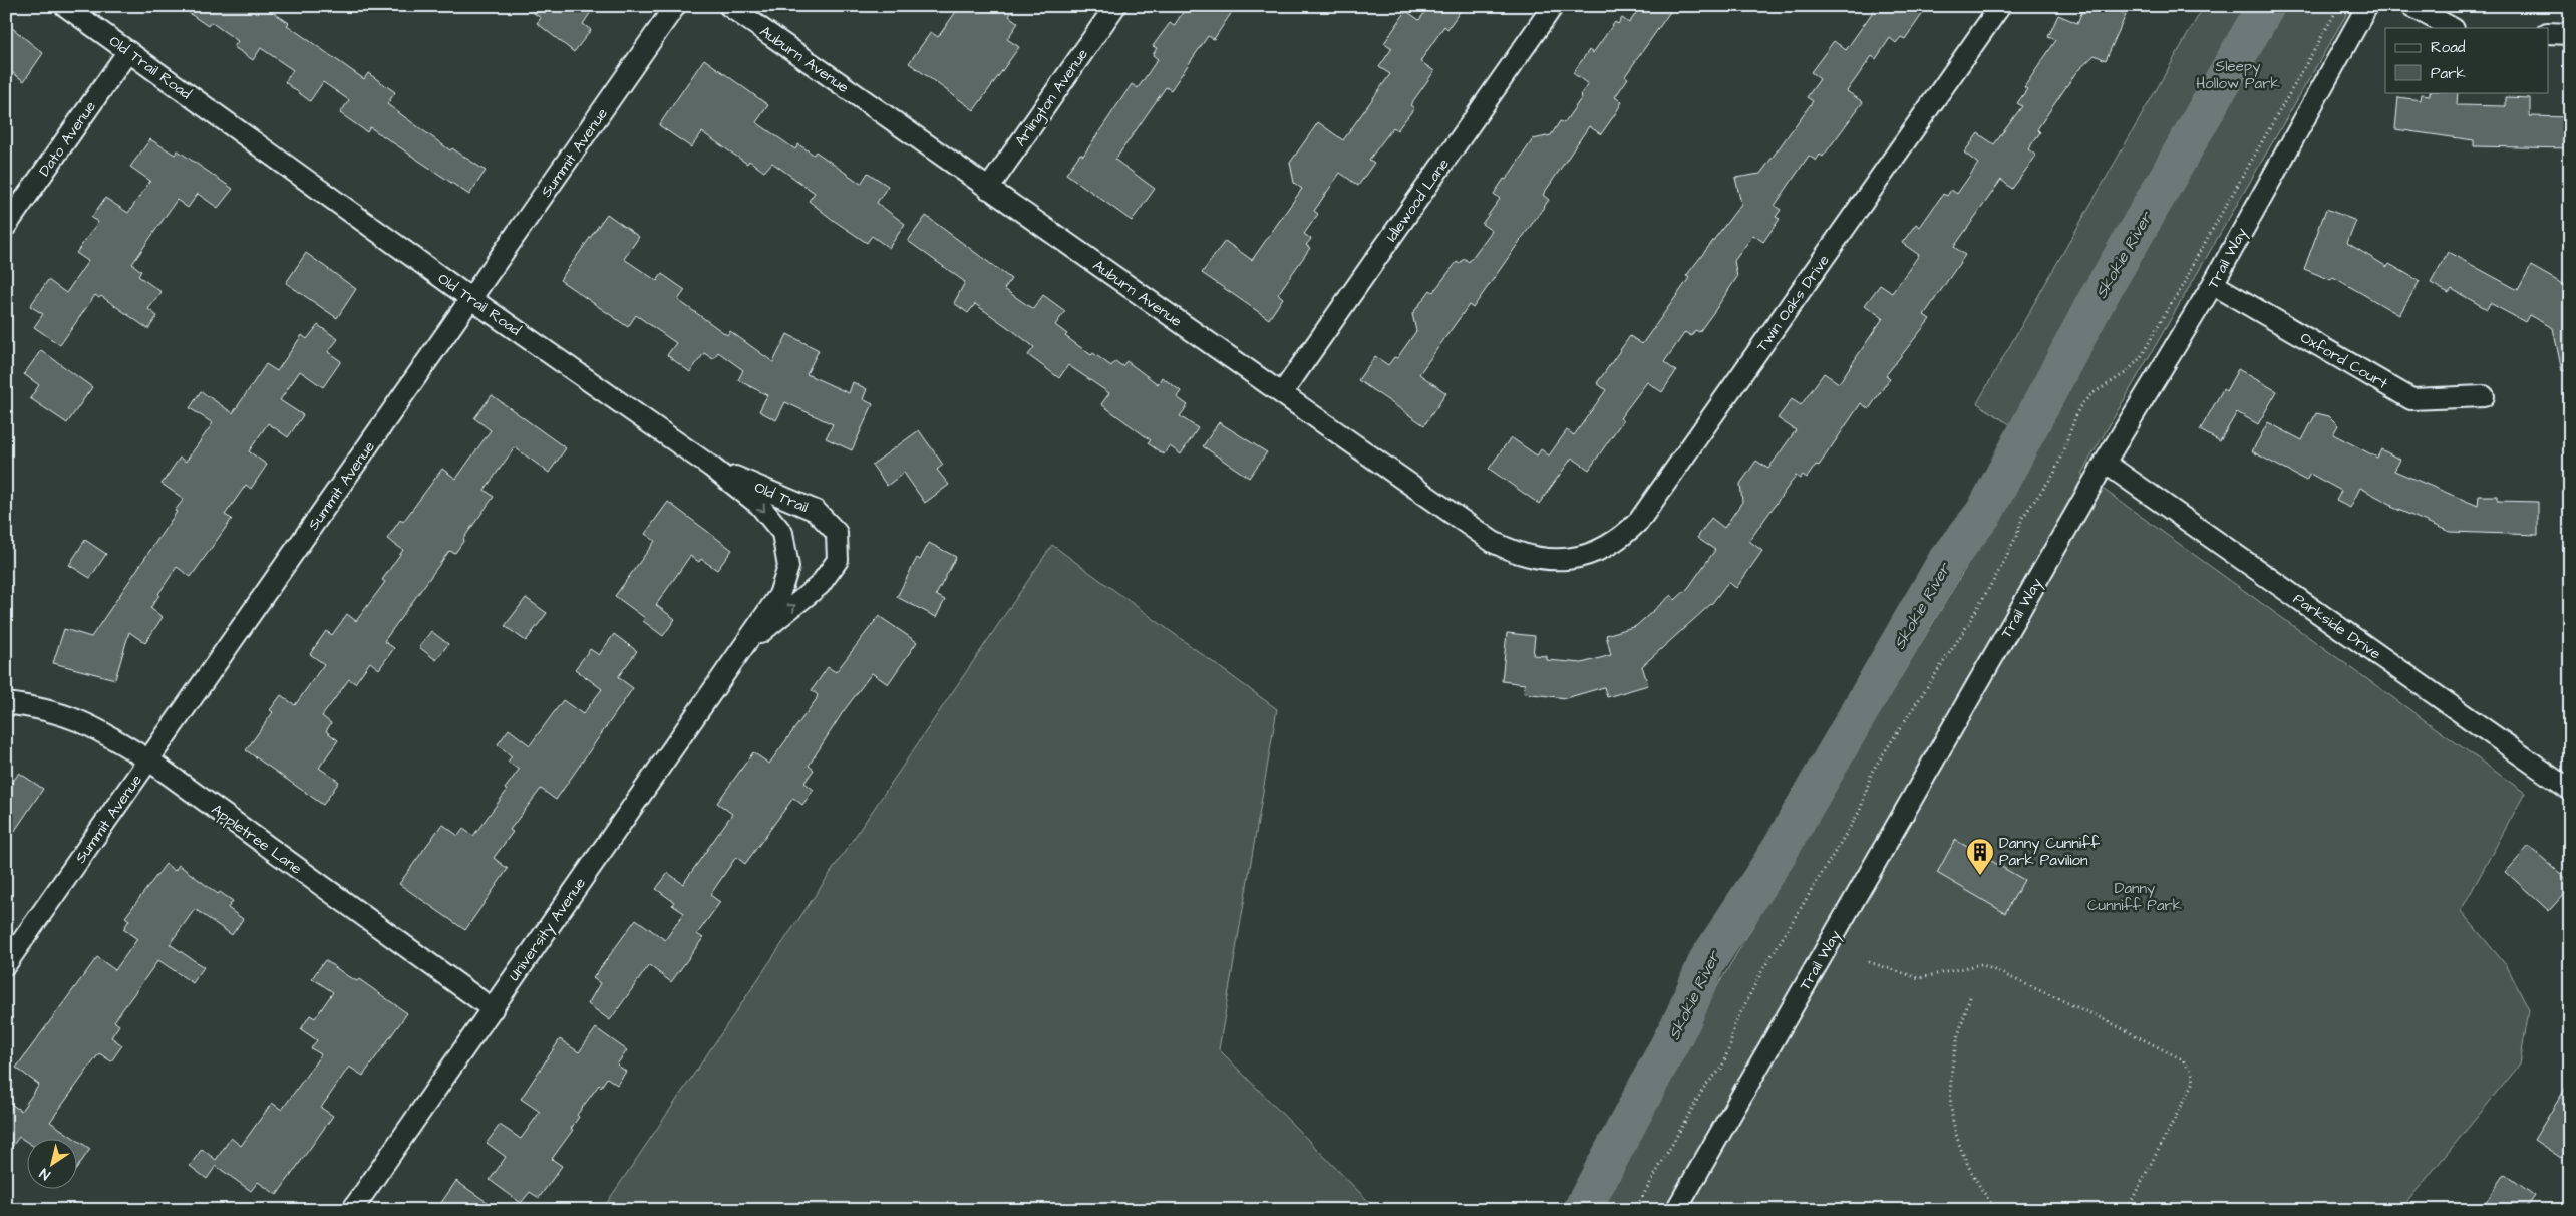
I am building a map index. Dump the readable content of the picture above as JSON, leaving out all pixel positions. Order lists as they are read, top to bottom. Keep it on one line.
{"streets":{"street":["Auburn Avenue","Old Trail Road","Arlington Avenue","Dato Avenue","Summit Avenue","Idlewood Lane","Trail Way","Twin Oaks Drive","Oxford Court","Old Trail","Parkside Drive","Appletree Lane","University Avenue"]},"crossings":[["Auburn Avenue","Arlington Avenue"],["Auburn Avenue","Idlewood Lane"],["Auburn Avenue","Twin Oaks Drive"],["Old Trail Road","Dato Avenue"],["Old Trail Road","Summit Avenue"],["Old Trail Road","Old Trail"],["Old Trail Road","University Avenue"],["Summit Avenue","Appletree Lane"],["Trail Way","Oxford Court"],["Trail Way","Parkside Drive"],["Old Trail","University Avenue"],["Appletree Lane","University Avenue"]],"water":["Skokie River"],"parks":["Sleepy Hollow Park","Danny Cunniff Park"],"places":{"building":["Danny Cunniff Park Pavilion"]},"legend":["Road","Park"],"north":"bottom left"}
